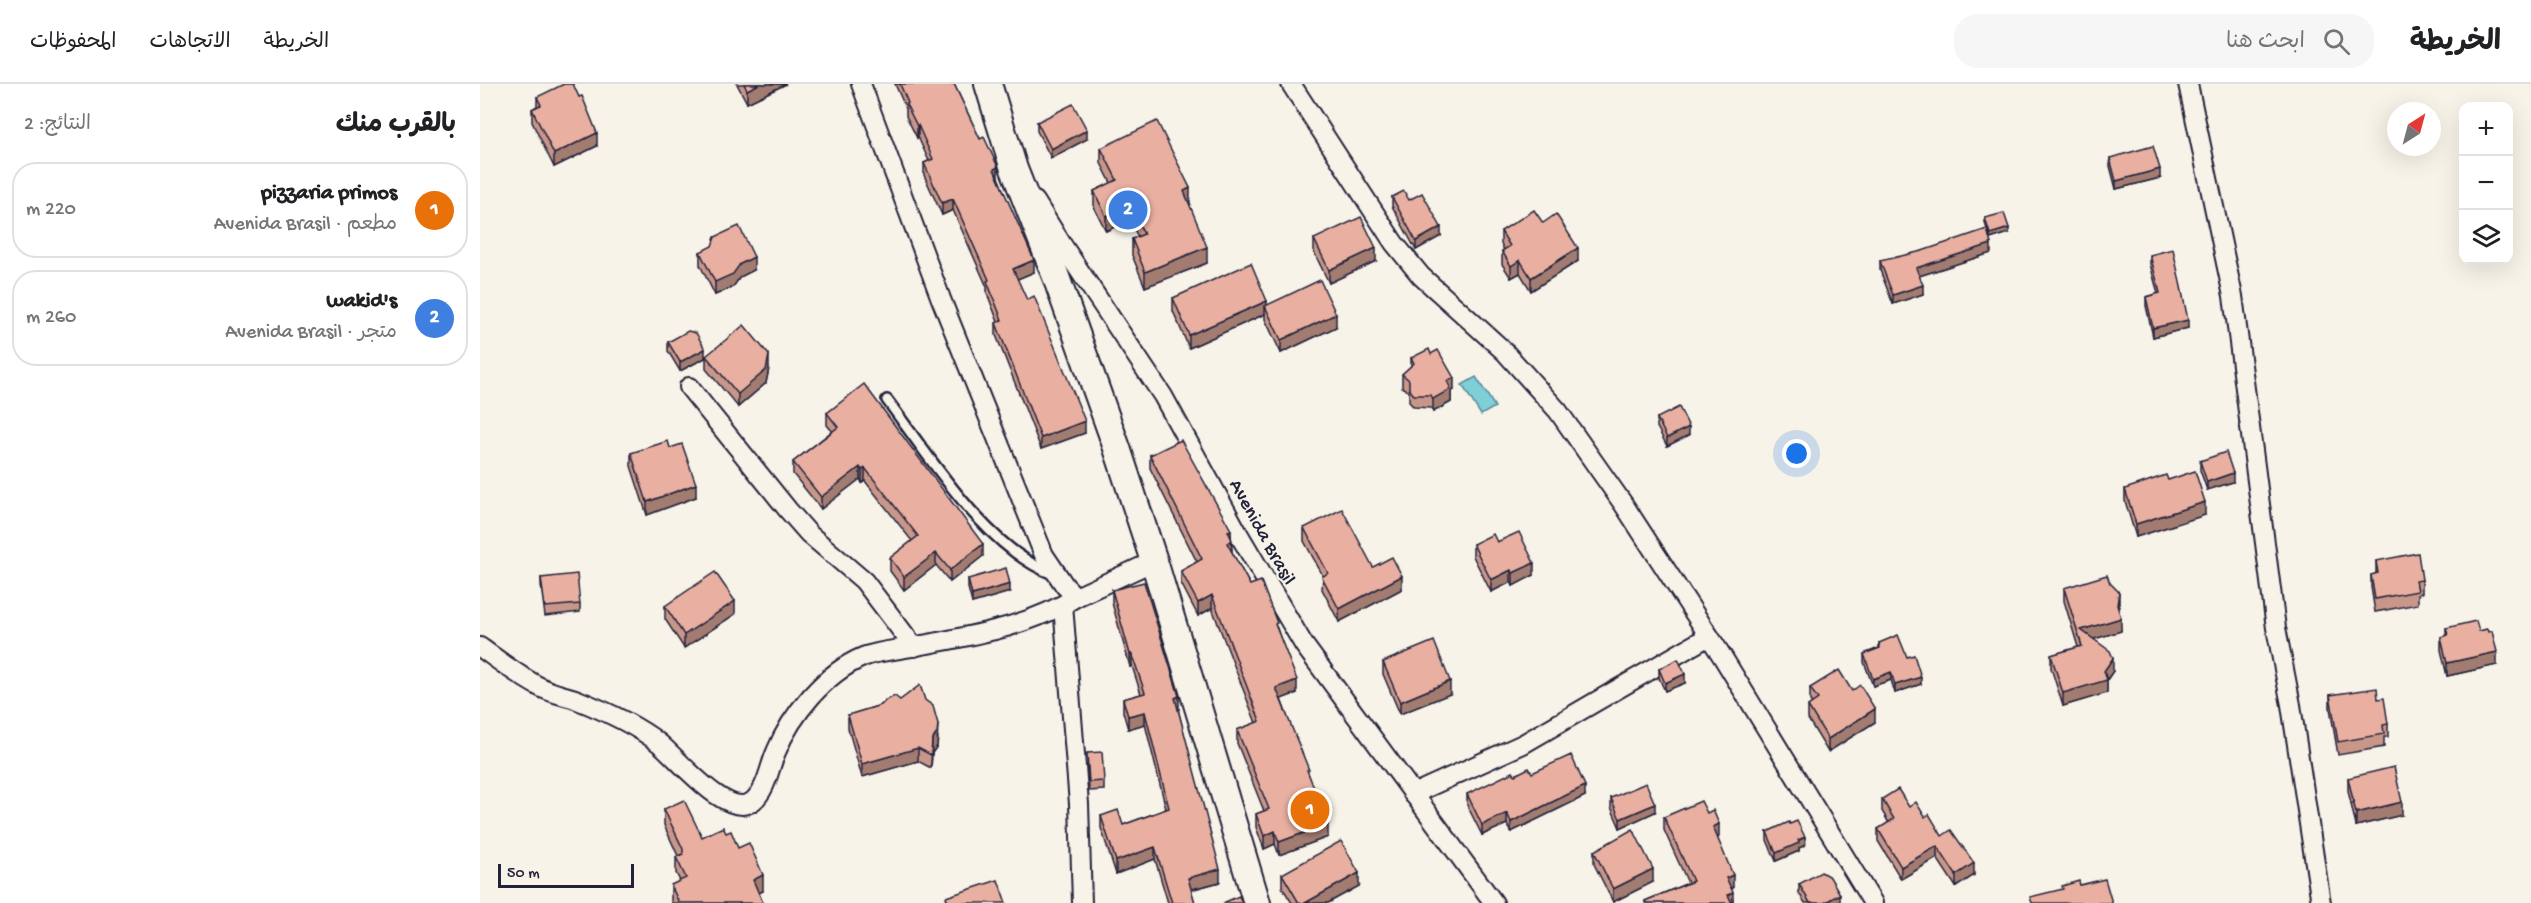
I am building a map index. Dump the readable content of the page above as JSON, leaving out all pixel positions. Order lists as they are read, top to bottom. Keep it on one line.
{"streets":{"street":["Avenida Brasil"]},"scale_bar":"50 m","north":"top right","page":{"header":"الخريطة","search":"ابحث هنا","nav":["الخريطة","الاتجاهات","المحفوظات"],"heading":["بالقرب منك","النتائج: 2"],"map_buttons":["+","−"],"list":[{"mark":"1","name":"pizzaria primos","note":"مطعم · Avenida Brasil","value":"220 m"},{"mark":"2","name":"wakid's","note":"متجر · Avenida Brasil","value":"260 m"}],"pins":["2","1"],"scale":"50 m"}}
